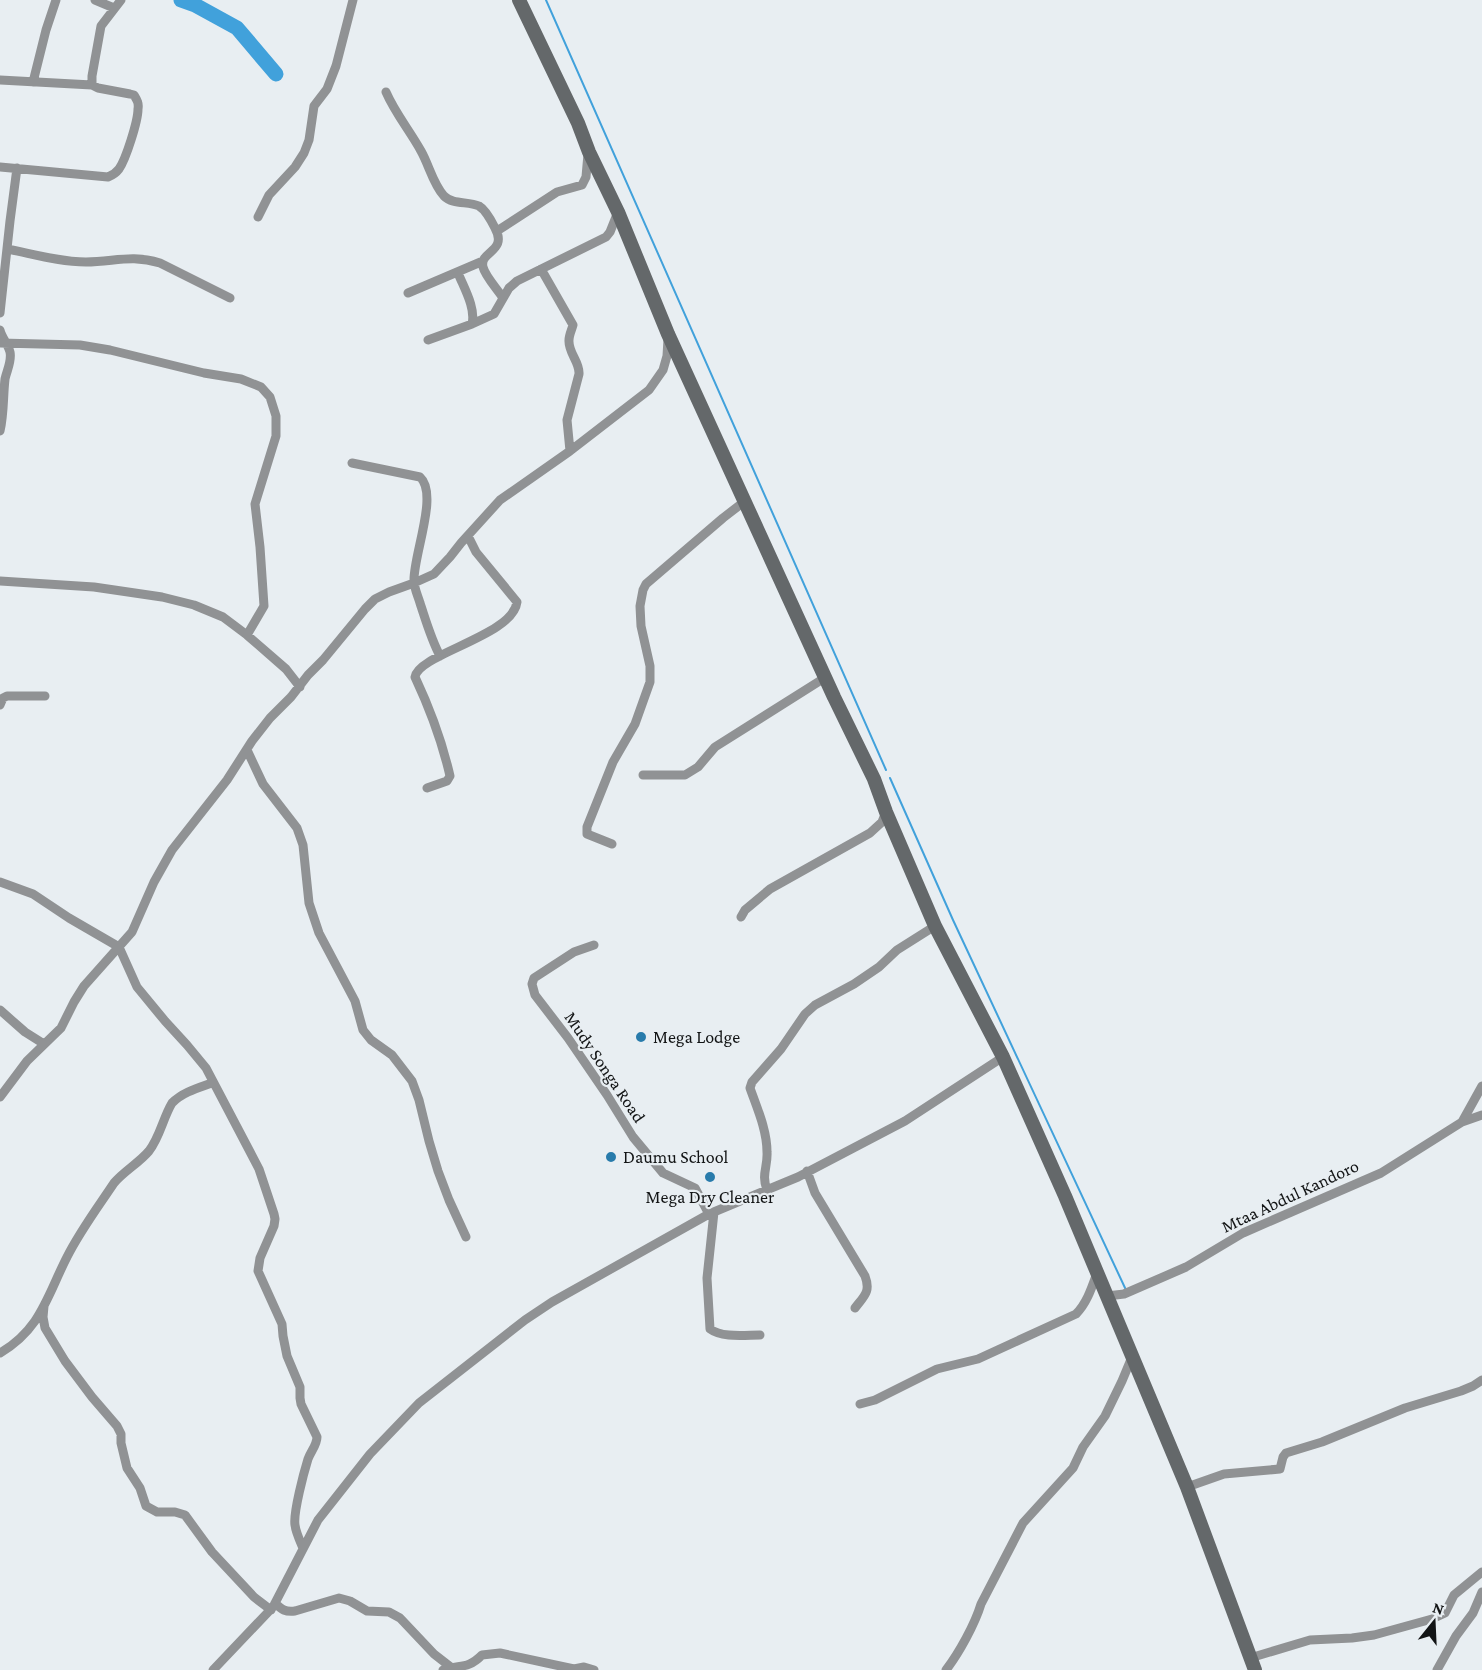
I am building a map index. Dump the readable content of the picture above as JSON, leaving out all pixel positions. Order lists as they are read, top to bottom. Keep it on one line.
{"streets":{"street":["Mudy Songa Road","Mtaa Abdul Kandoro"]},"places":["Mega Lodge","Daumu School","Mega Dry Cleaner"],"north":"top"}
